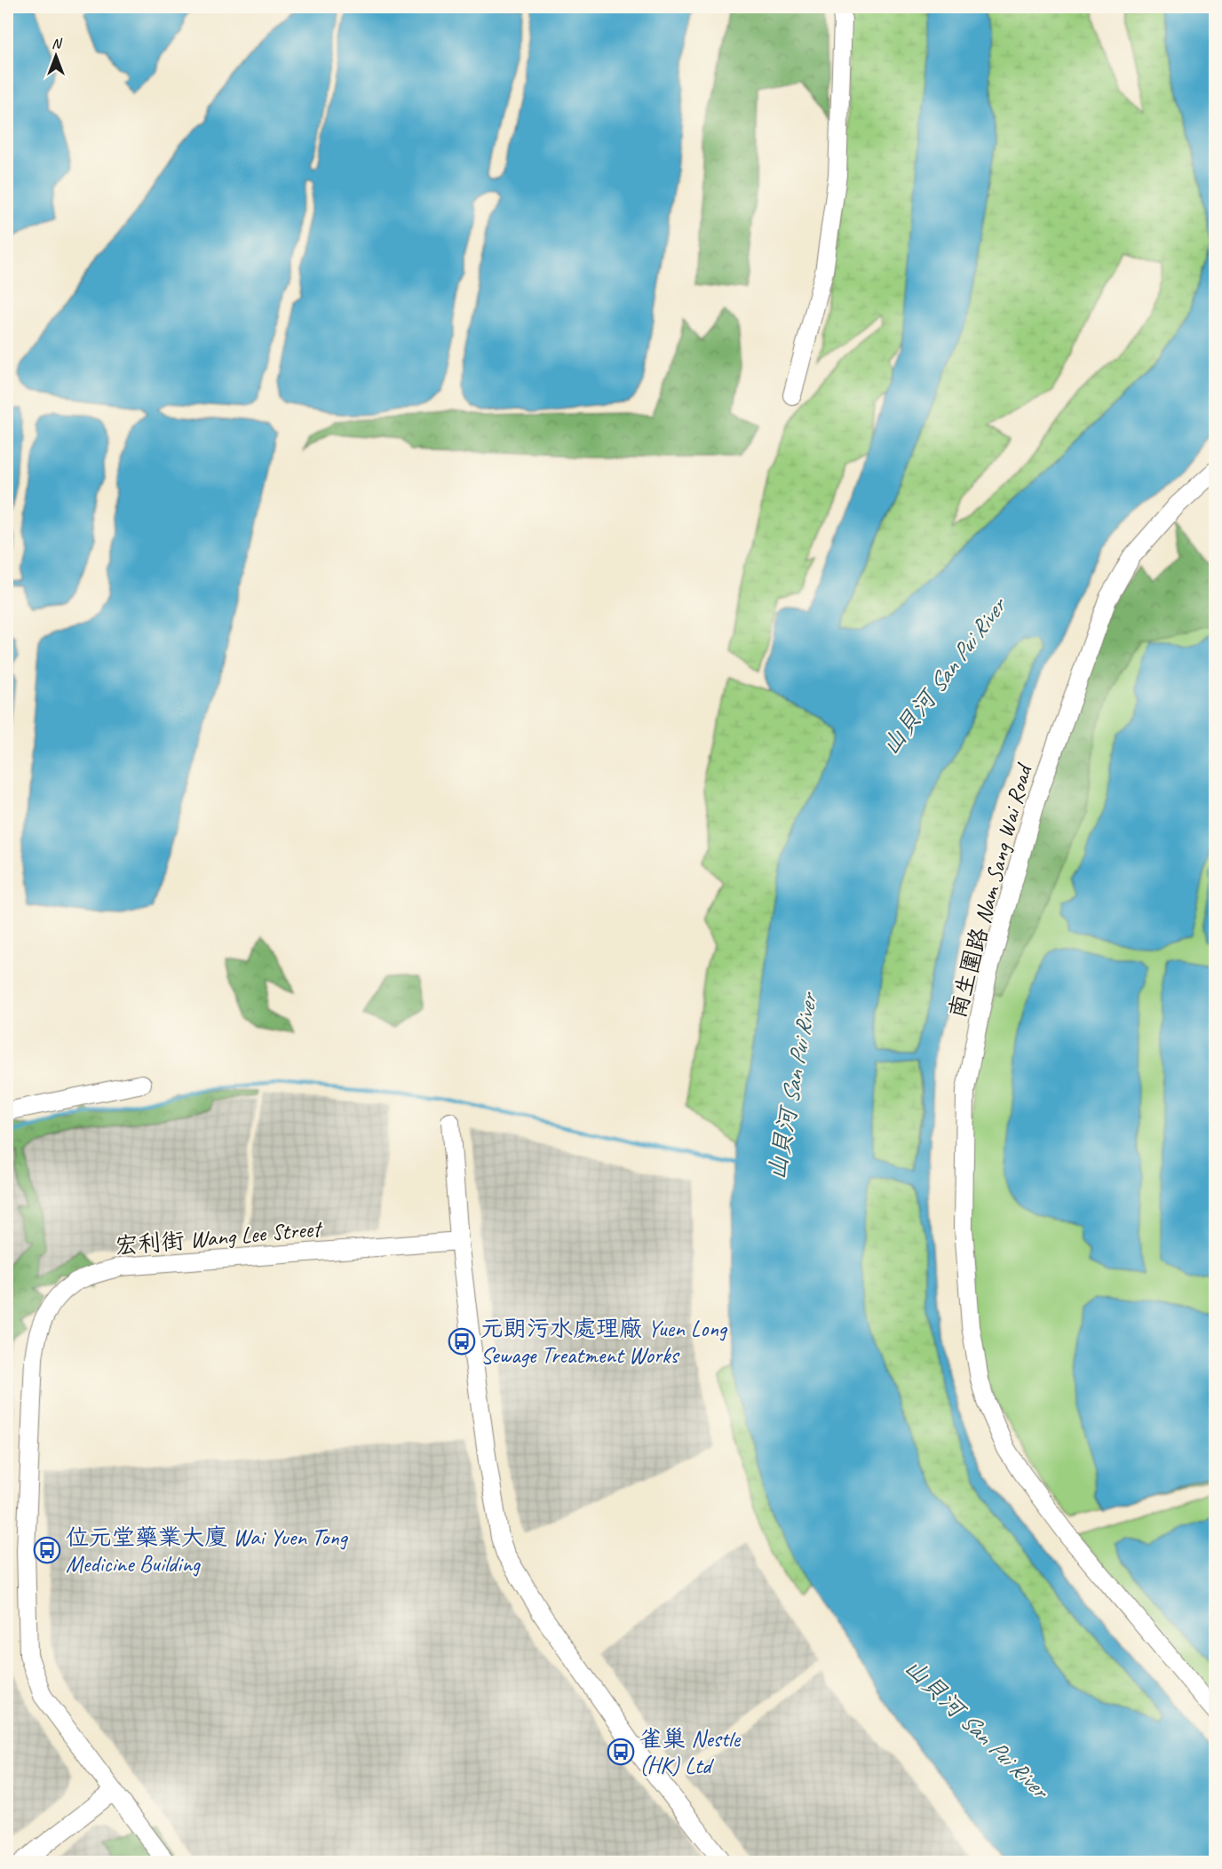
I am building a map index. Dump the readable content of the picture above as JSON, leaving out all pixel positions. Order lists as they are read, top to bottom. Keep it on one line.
{"streets":{"street":["南生圍路 Nam Sang Wai Road","宏利街 Wang Lee Street"]},"water":["山貝河 San Pui River"],"places":{"bus stop":["元朗污水處理廠 Yuen Long Sewage Treatment Works","位元堂藥業大廈 Wai Yuen Tong Medicine Building","雀巢 Nestle (HK) Ltd"]},"north":"top"}
